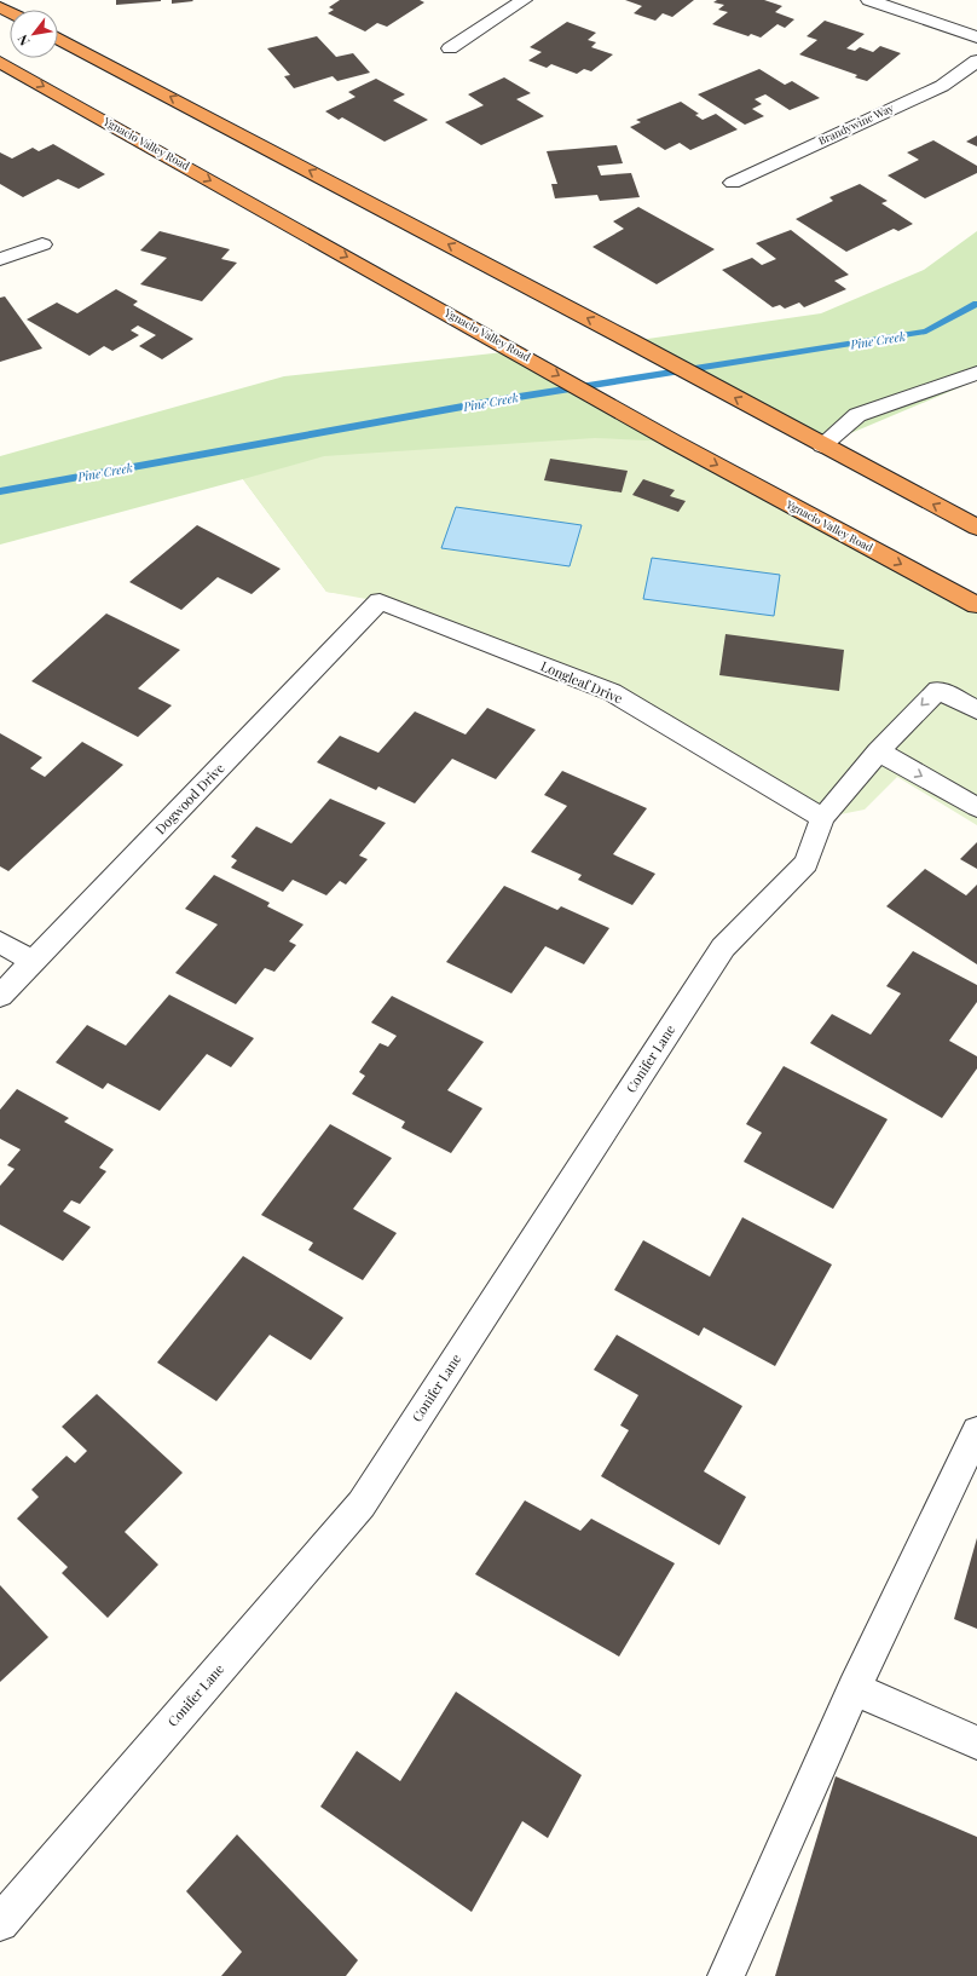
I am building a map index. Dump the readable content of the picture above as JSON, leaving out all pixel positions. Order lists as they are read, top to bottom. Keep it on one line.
{"streets":{"highway":["Ygnacio Valley Road"],"street":["Brandywine Way","Longleaf Drive","Dogwood Drive","Conifer Lane"]},"crossings":[["Longleaf Drive","Dogwood Drive"],["Longleaf Drive","Conifer Lane"]],"water":["Pine Creek"],"north":"bottom left"}
